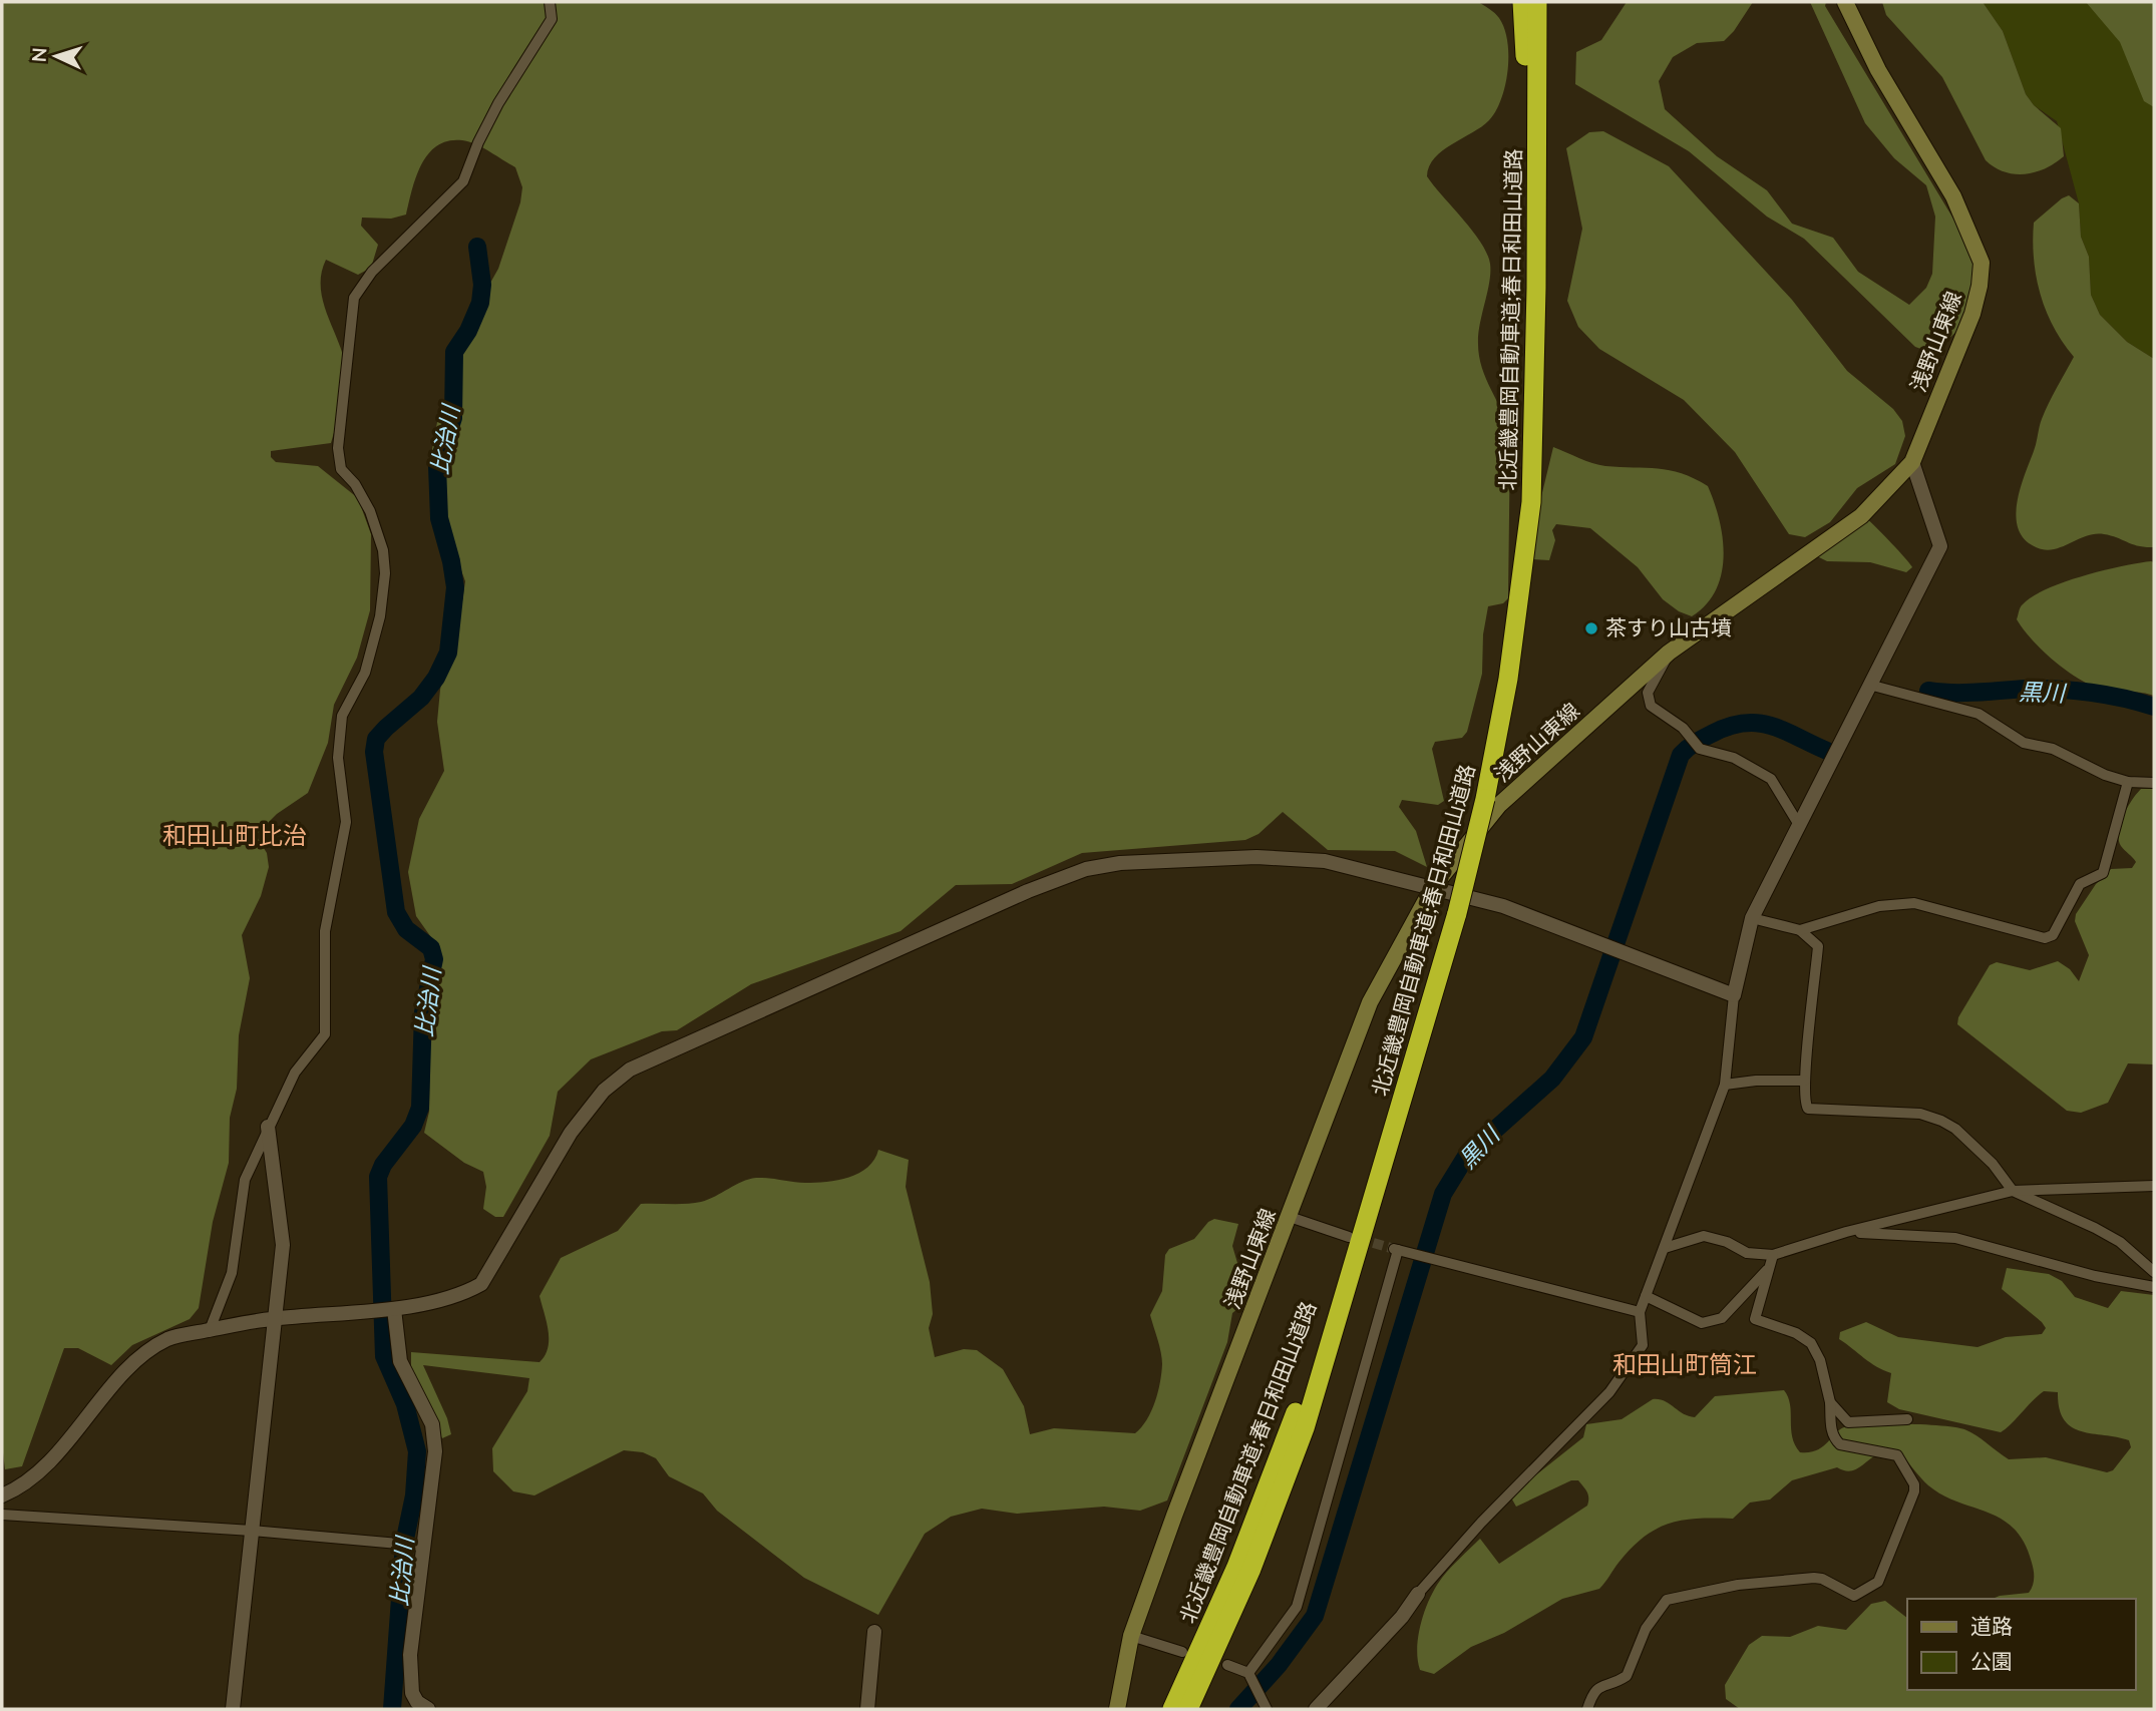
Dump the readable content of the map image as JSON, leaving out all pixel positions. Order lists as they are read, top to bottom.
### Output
{
  "streets": {
    "highway": ["北近畿豊岡自動車道;春日和田山道路"],
    "main road": ["浅野山東線"]
  },
  "districts": ["和田山町比治", "和田山町筒江"],
  "water": ["比治川", "黒川"],
  "places": ["茶すり山古墳"],
  "legend": ["道路", "公園"],
  "north": "left"
}
